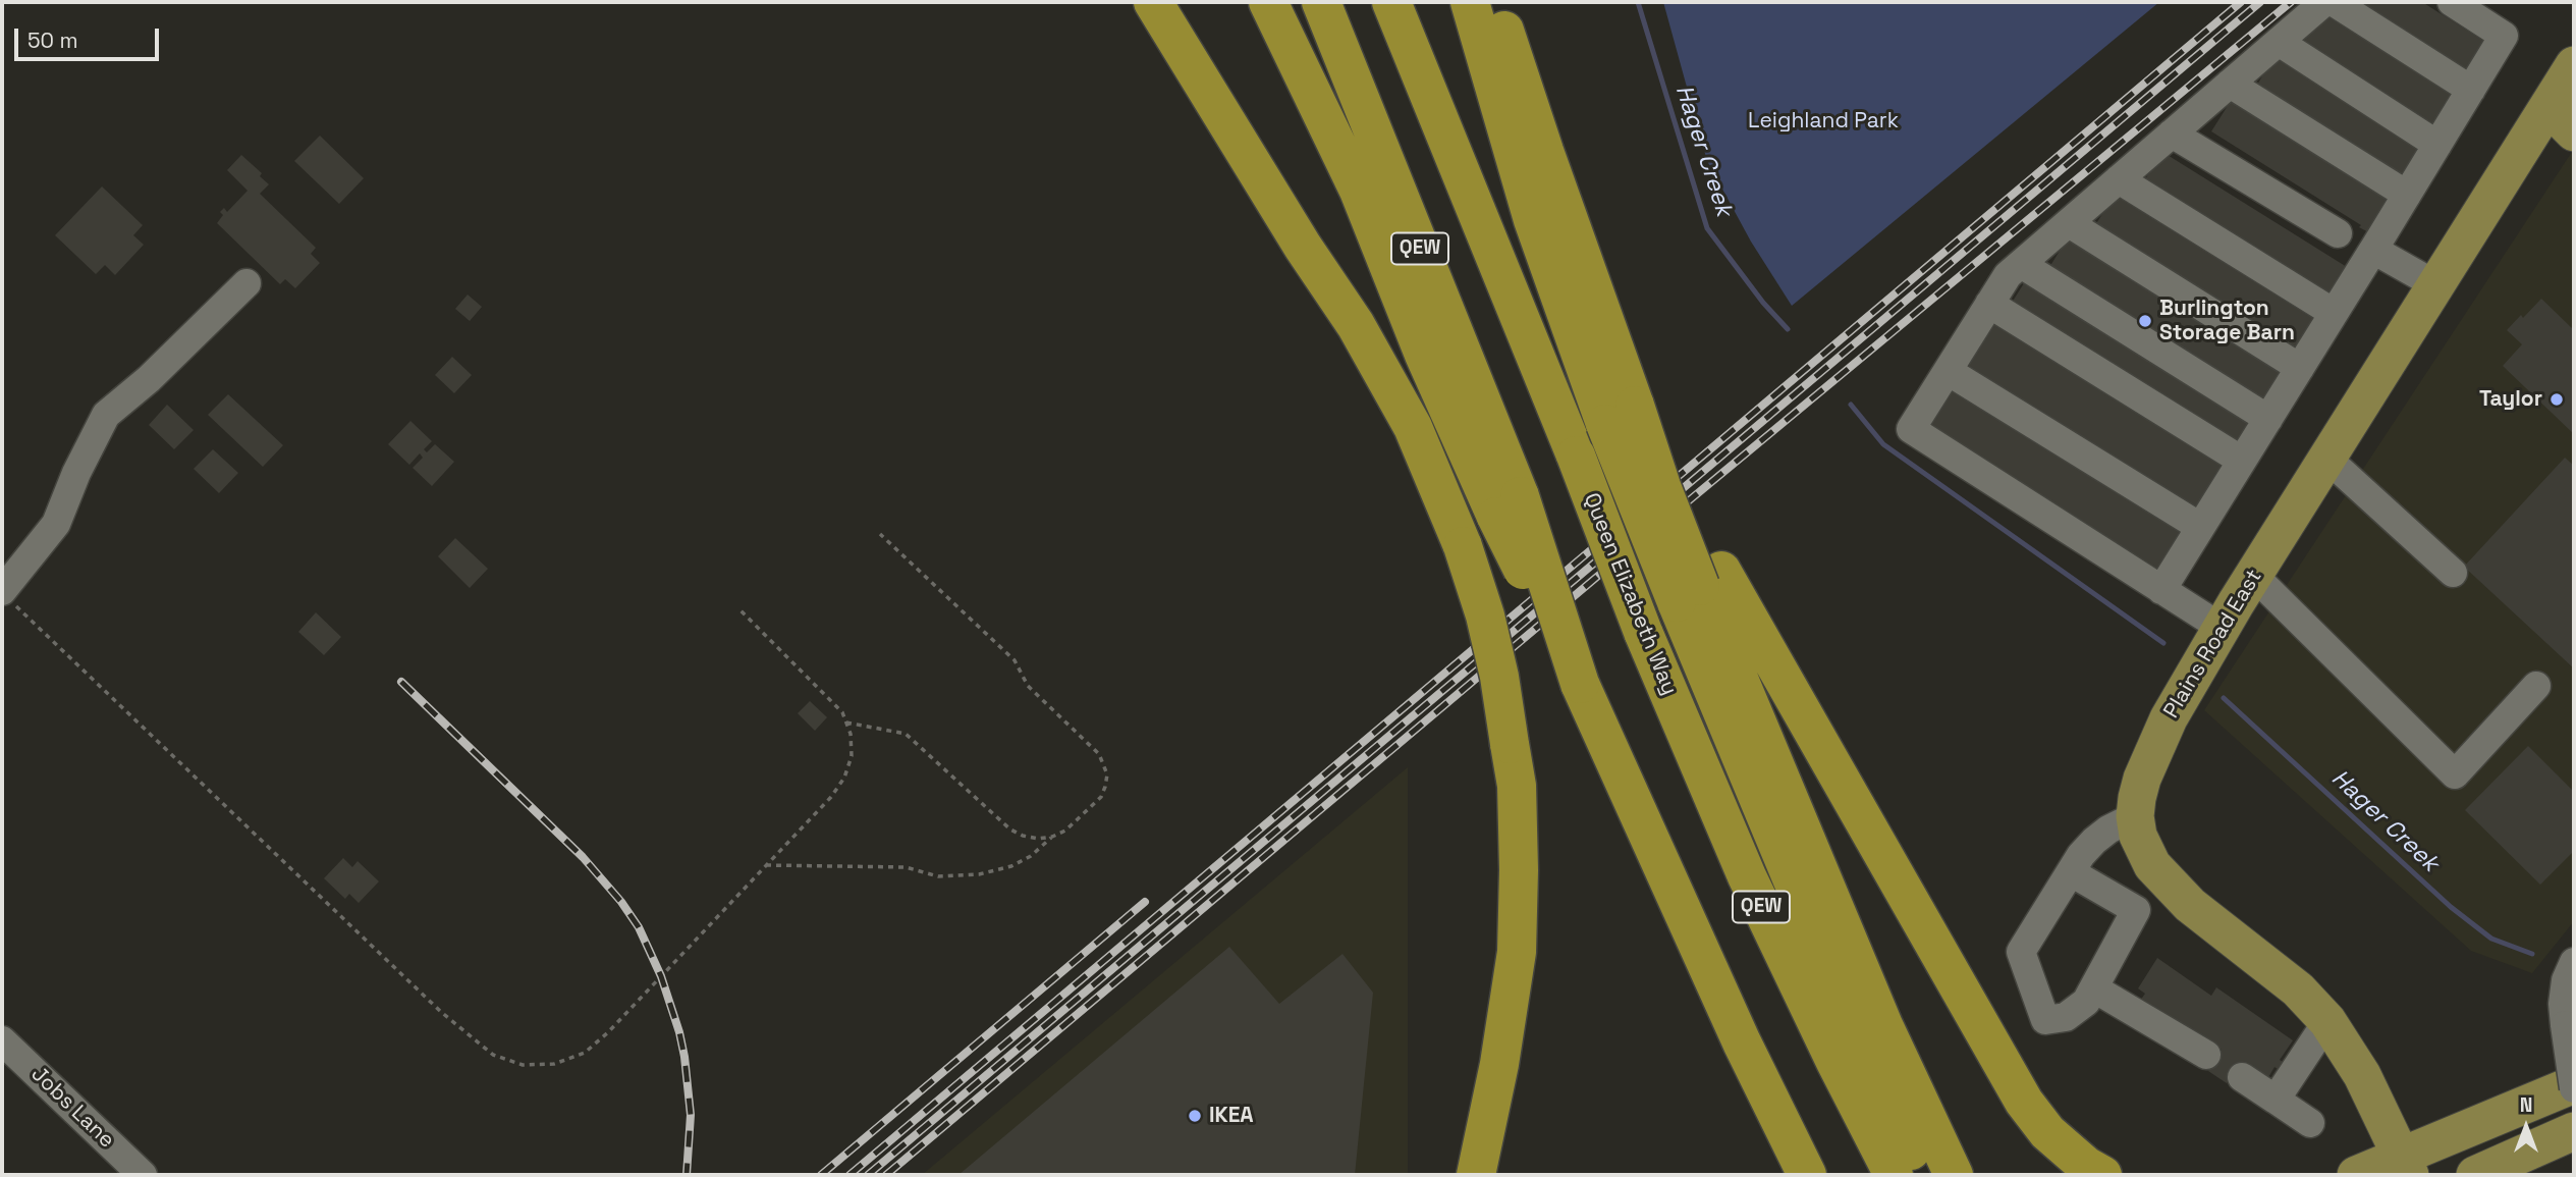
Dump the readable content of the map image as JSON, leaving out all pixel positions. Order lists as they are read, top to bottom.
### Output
{
  "streets": {
    "highway": ["QEW", "Queen Elizabeth Way"],
    "main road": ["Plains Road East"],
    "street": ["Jobs Lane"]
  },
  "water": ["Hager Creek"],
  "parks": ["Leighland Park"],
  "places": ["Burlington Storage Barn", "Taylor", "IKEA"],
  "scale_bar": "50 m",
  "north": "top"
}
